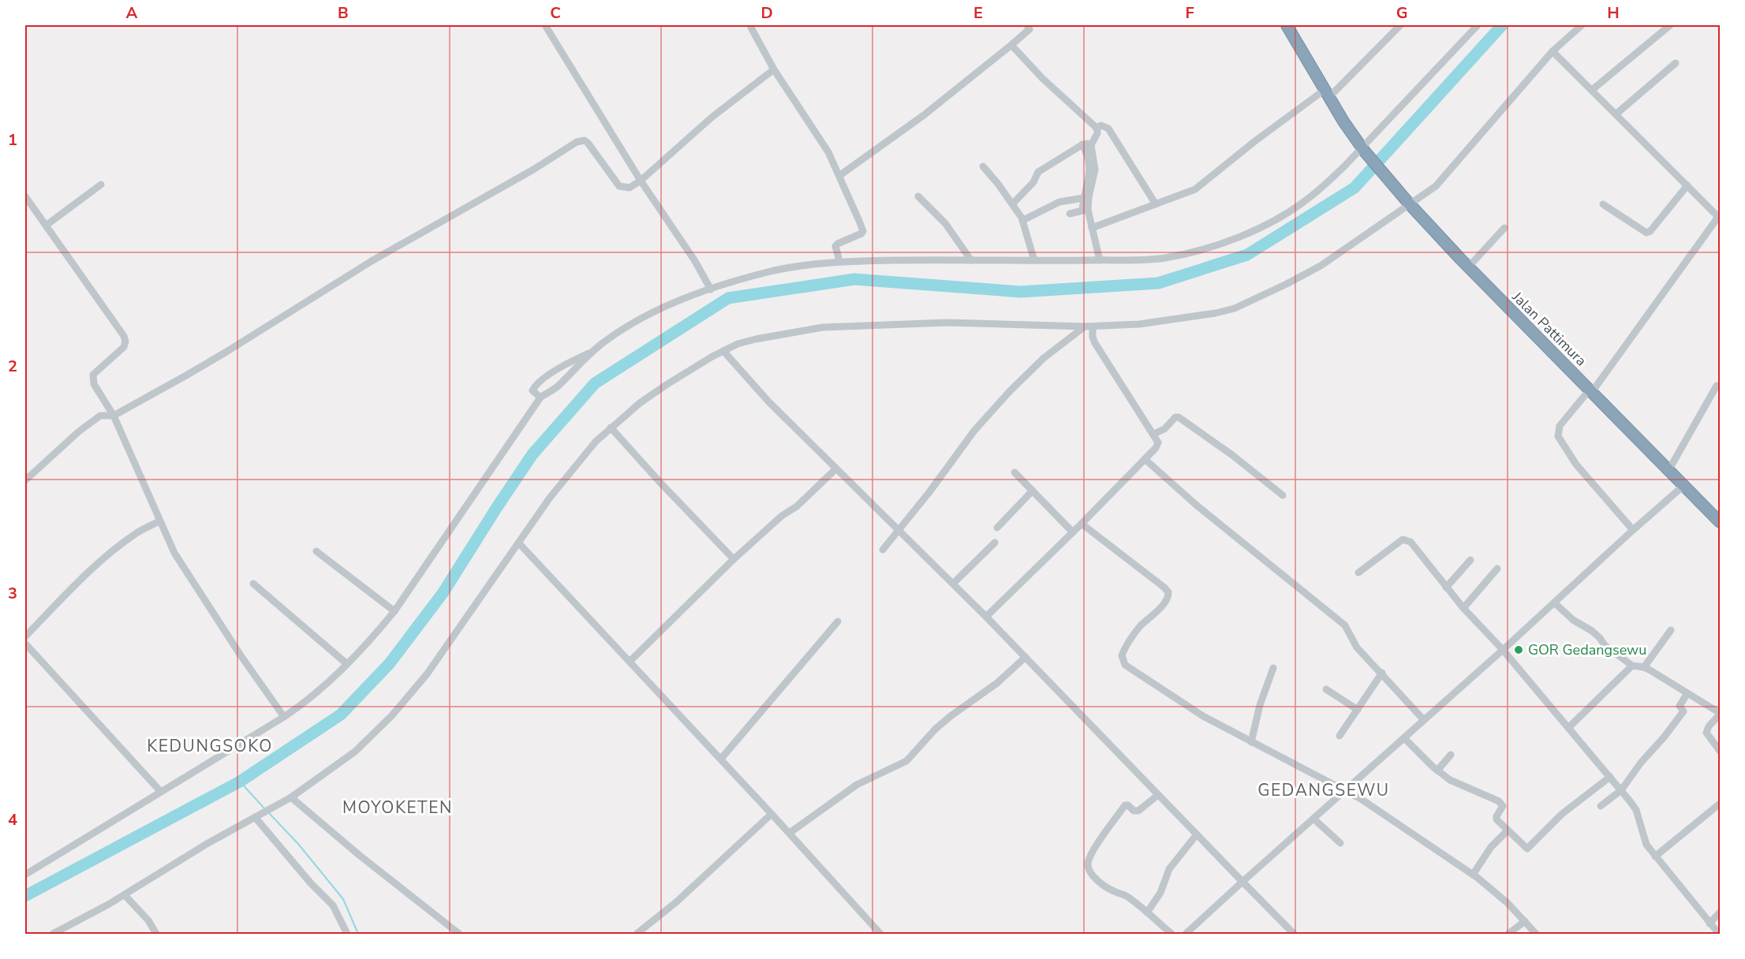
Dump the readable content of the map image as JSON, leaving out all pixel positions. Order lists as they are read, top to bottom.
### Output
{
  "streets": {
    "highway": ["Jalan Pattimura"]
  },
  "districts": ["KEDUNGSOKO", "GEDANGSEWU", "MOYOKETEN"],
  "places": ["GOR Gedangsewu"],
  "grid": {
    "columns": [
      "A",
      "B",
      "C",
      "D",
      "E",
      "F",
      "G",
      "H"
    ],
    "rows": [
      "1",
      "2",
      "3",
      "4"
    ]
  }
}
